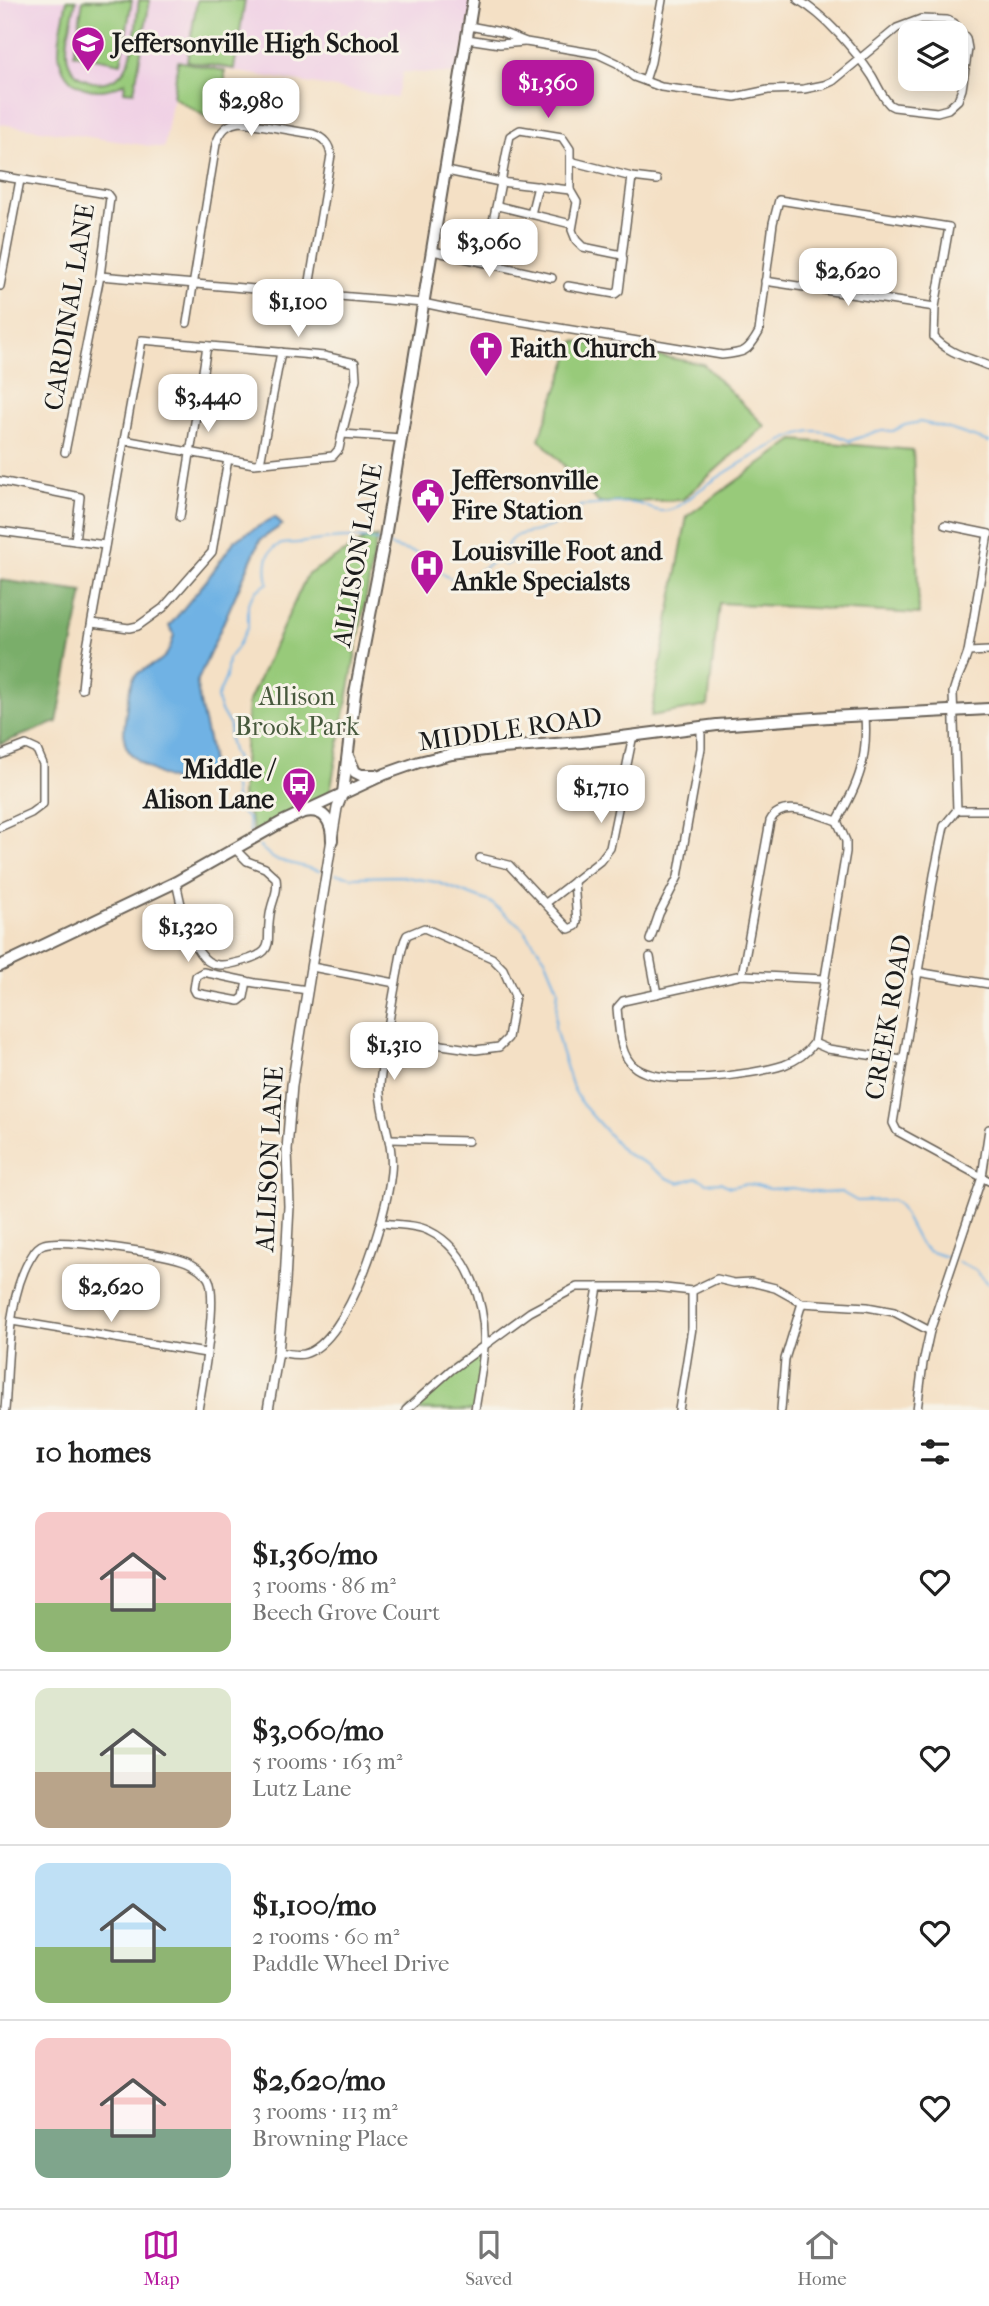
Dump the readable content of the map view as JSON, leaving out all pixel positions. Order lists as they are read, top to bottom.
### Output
{
  "streets": {
    "main road": ["ALLISON LANE", "MIDDLE ROAD"],
    "street": ["CARDINAL LANE", "CREEK ROAD"]
  },
  "crossings": [
    ["ALLISON LANE", "MIDDLE ROAD"]
  ],
  "parks": ["Allison Brook Park"],
  "places": {
    "school or university": ["Jeffersonville High School"],
    "church": ["Faith Church"],
    "public building": ["Jeffersonville Fire Station"],
    "hospital": ["Louisville Foot and Ankle Specialsts"],
    "bus stop": ["Middle / Alison Lane"]
  },
  "page": {
    "price": [
      "$1,360",
      "$2,980",
      "$3,060",
      "$2,620",
      "$1,100",
      "$3,440",
      "$1,710",
      "$1,320",
      "$1,310",
      "$2,620"
    ],
    "heading": "10 homes",
    "list": [
      {
        "name": "$1,360/mo",
        "note": "3 rooms · 86 m² · Beech Grove Court"
      },
      {
        "name": "$3,060/mo",
        "note": "5 rooms · 163 m² · Lutz Lane"
      },
      {
        "name": "$1,100/mo",
        "note": "2 rooms · 60 m² · Paddle Wheel Drive"
      },
      {
        "name": "$2,620/mo",
        "note": "3 rooms · 113 m² · Browning Place"
      }
    ],
    "tabs": ["Map", "Saved", "Home"]
  }
}
